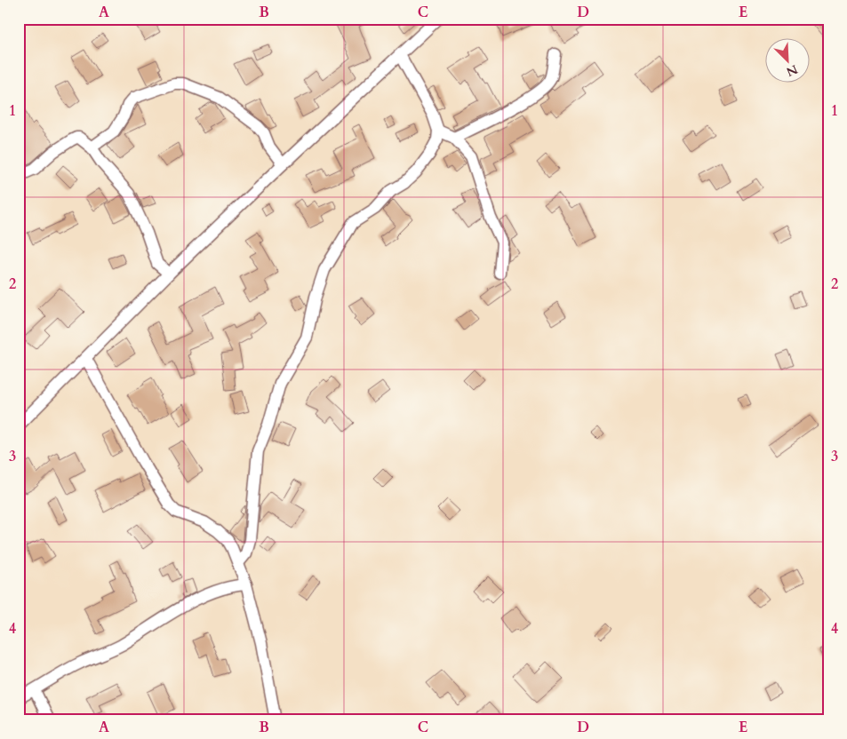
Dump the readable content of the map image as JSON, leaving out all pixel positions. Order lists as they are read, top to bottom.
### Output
{
  "north": "bottom right",
  "grid": {
    "columns": [
      "A",
      "B",
      "C",
      "D",
      "E"
    ],
    "rows": [
      "1",
      "2",
      "3",
      "4"
    ]
  }
}
